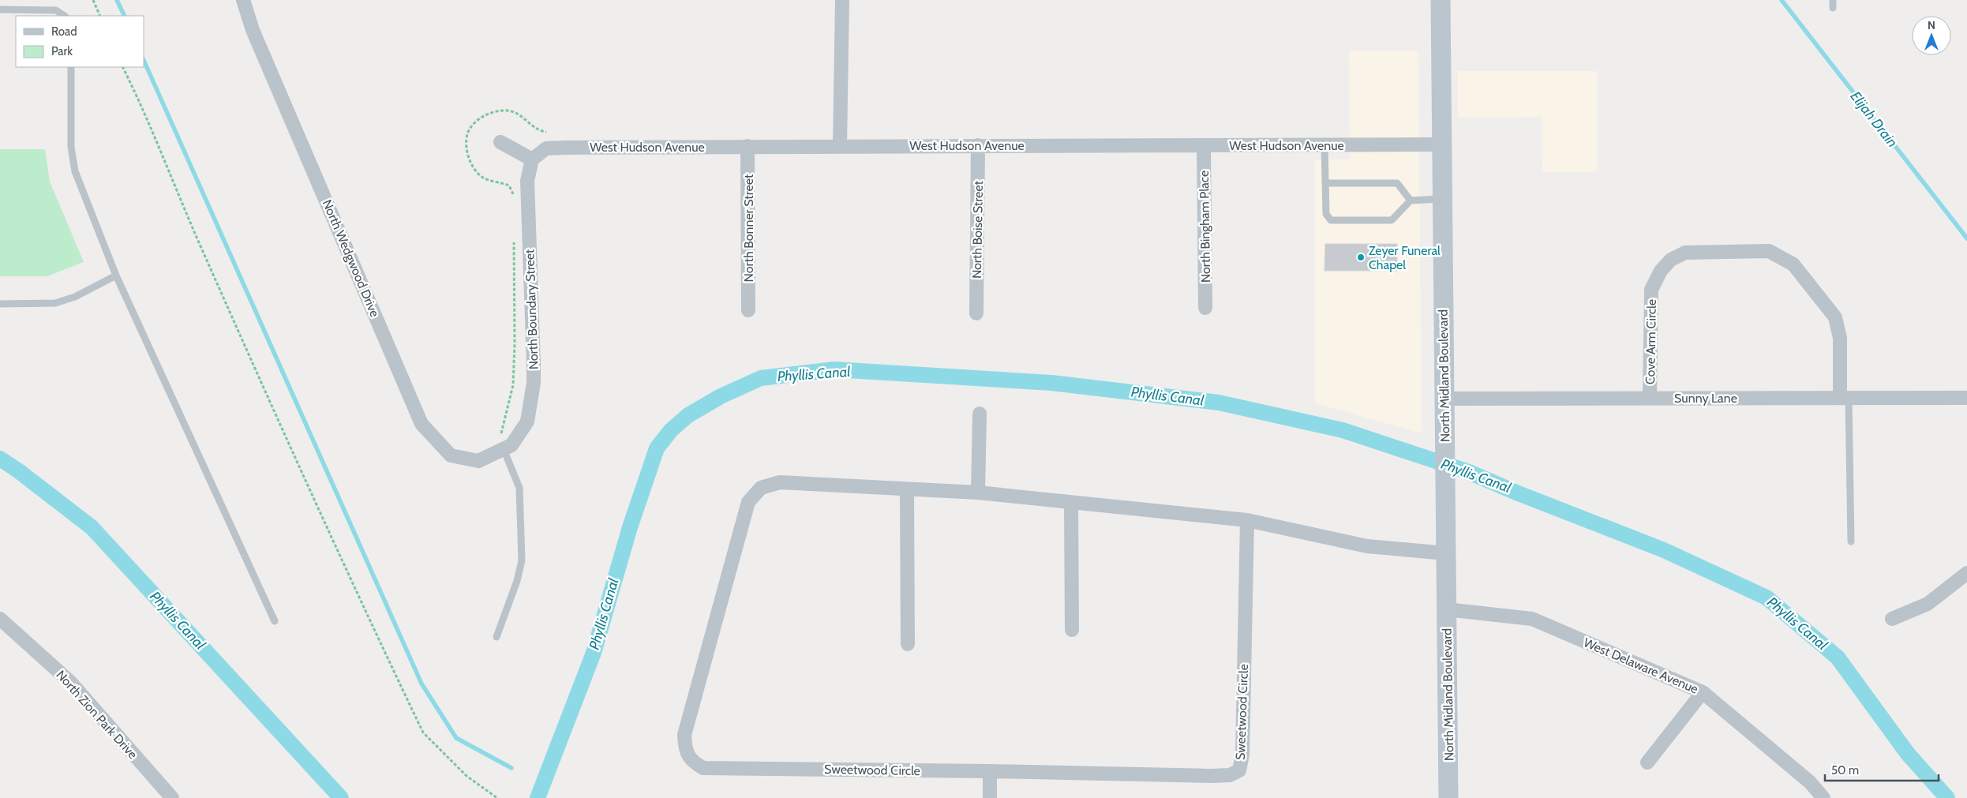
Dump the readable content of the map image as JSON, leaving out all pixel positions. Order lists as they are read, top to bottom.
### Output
{
  "streets": {
    "main road": ["North Midland Boulevard"],
    "street": [
      "West Hudson Avenue",
      "North Bingham Place",
      "North Bonner Street",
      "North Boise Street",
      "North Wedgwood Drive",
      "North Boundary Street",
      "Cove Arm Circle",
      "Sunny Lane",
      "West Delaware Avenue",
      "Sweetwood Circle",
      "North Zion Park Drive"
    ]
  },
  "crossings": [
    ["West Hudson Avenue", "North Bingham Place"],
    ["West Hudson Avenue", "North Bonner Street"],
    ["West Hudson Avenue", "North Boise Street"],
    ["West Hudson Avenue", "North Boundary Street"],
    ["West Hudson Avenue", "North Midland Boulevard"],
    ["North Wedgwood Drive", "North Boundary Street"],
    ["Cove Arm Circle", "Sunny Lane"],
    ["North Midland Boulevard", "Sunny Lane"],
    ["North Midland Boulevard", "West Delaware Avenue"],
    ["North Midland Boulevard", "Sweetwood Circle"]
  ],
  "water": ["Elijah Drain", "Phyllis Canal"],
  "places": ["Zeyer Funeral Chapel"],
  "legend": ["Road", "Park"],
  "scale_bar": "50 m",
  "north": "top"
}
